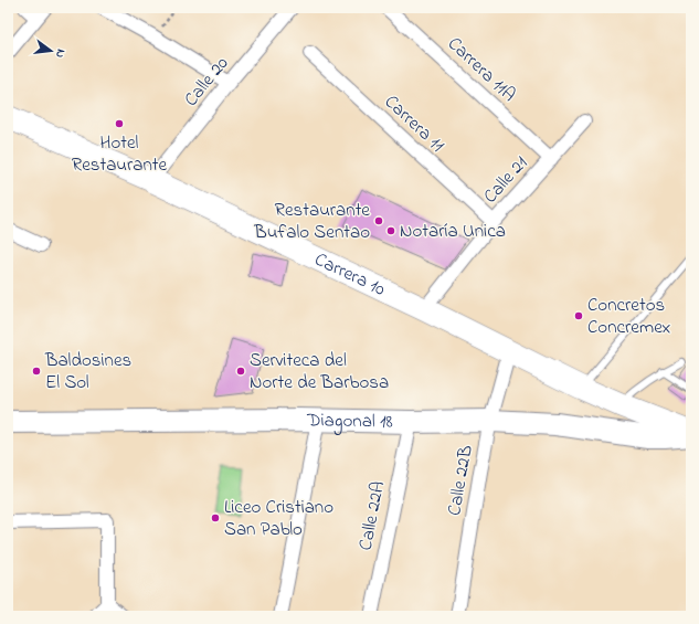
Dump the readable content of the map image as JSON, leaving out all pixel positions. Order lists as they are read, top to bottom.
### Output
{
  "streets": {
    "highway": ["Carrera 10"],
    "main road": ["Diagonal 18"],
    "street": [
      "Carrera 11A",
      "Calle 20",
      "Carrera 11",
      "Calle 21",
      "Calle 22B",
      "Calle 22A"
    ]
  },
  "crossings": [
    ["Carrera 11A", "Calle 21"],
    ["Calle 20", "Carrera 10"],
    ["Carrera 11", "Calle 21"],
    ["Calle 21", "Carrera 10"],
    ["Carrera 10", "Diagonal 18"],
    ["Carrera 10", "Calle 22B"],
    ["Diagonal 18", "Calle 22B"],
    ["Diagonal 18", "Calle 22A"]
  ],
  "places": [
    "Hotel Restaurante",
    "Restaurante Bufalo Sentao",
    "Notaría Unica",
    "Concretos Concremex",
    "Baldosines El Sol",
    "Serviteca del Norte de Barbosa",
    "Liceo Cristiano San Pablo"
  ],
  "north": "right"
}
